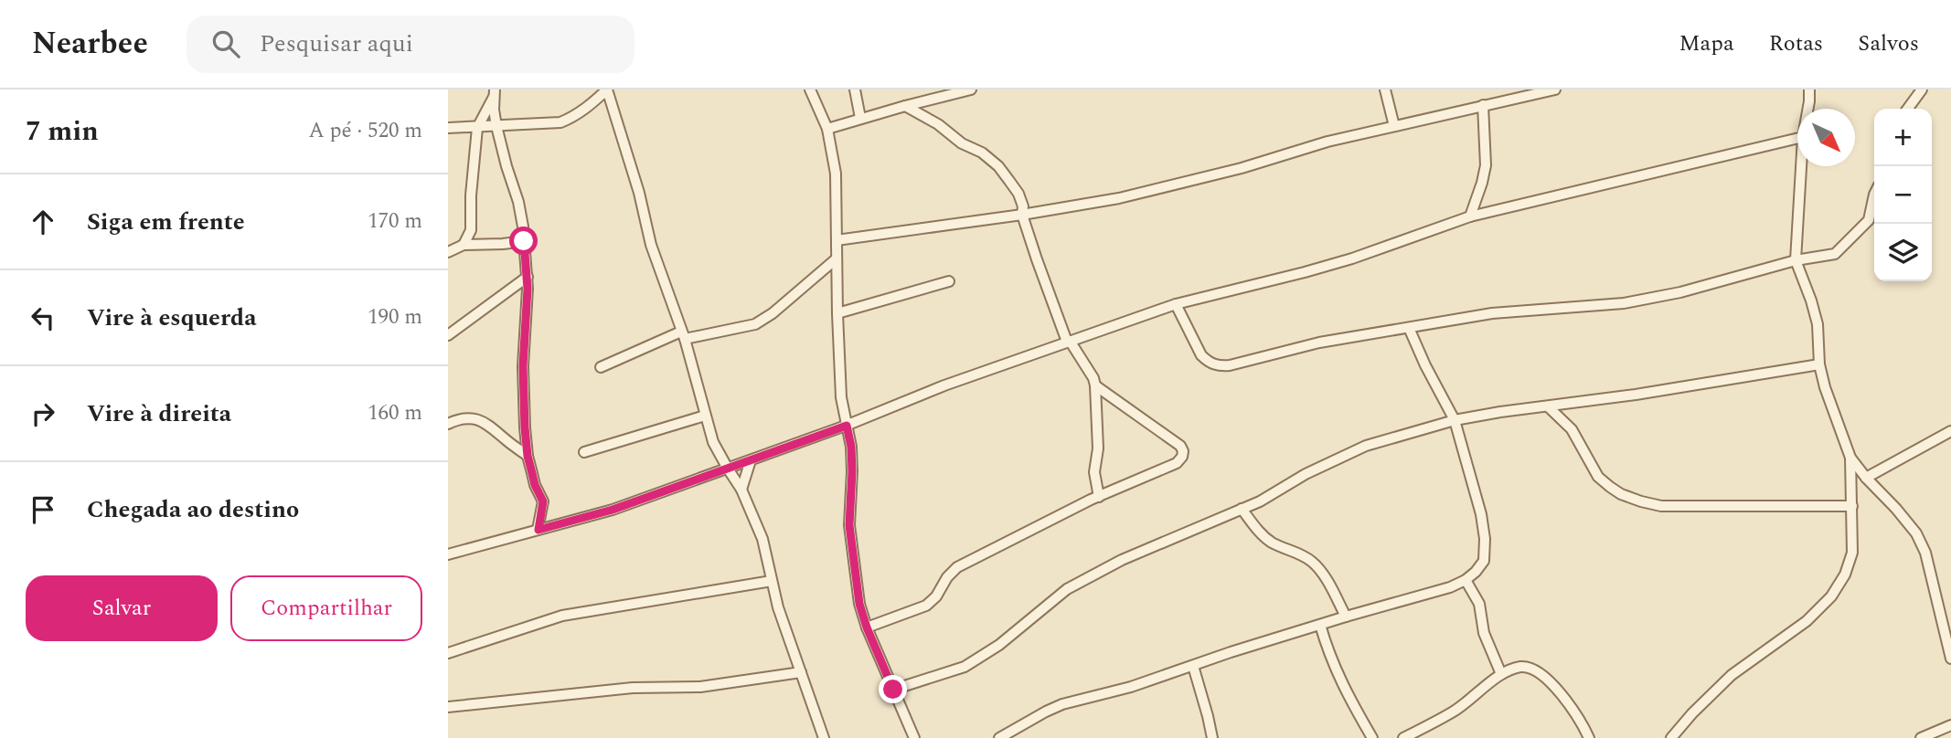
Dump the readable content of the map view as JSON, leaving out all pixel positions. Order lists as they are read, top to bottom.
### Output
{
  "north": "bottom right",
  "page": {
    "header": "Nearbee",
    "search": "Pesquisar aqui",
    "nav": ["Mapa", "Rotas", "Salvos"],
    "heading": ["7 min", "A pé · 520 m"],
    "map_buttons": ["+", "−"],
    "list": [
      ["Siga em frente", "170 m"],
      ["Vire à esquerda", "190 m"],
      ["Vire à direita", "160 m"],
      "Chegada ao destino"
    ],
    "buttons": ["Salvar", "Compartilhar"]
  }
}
